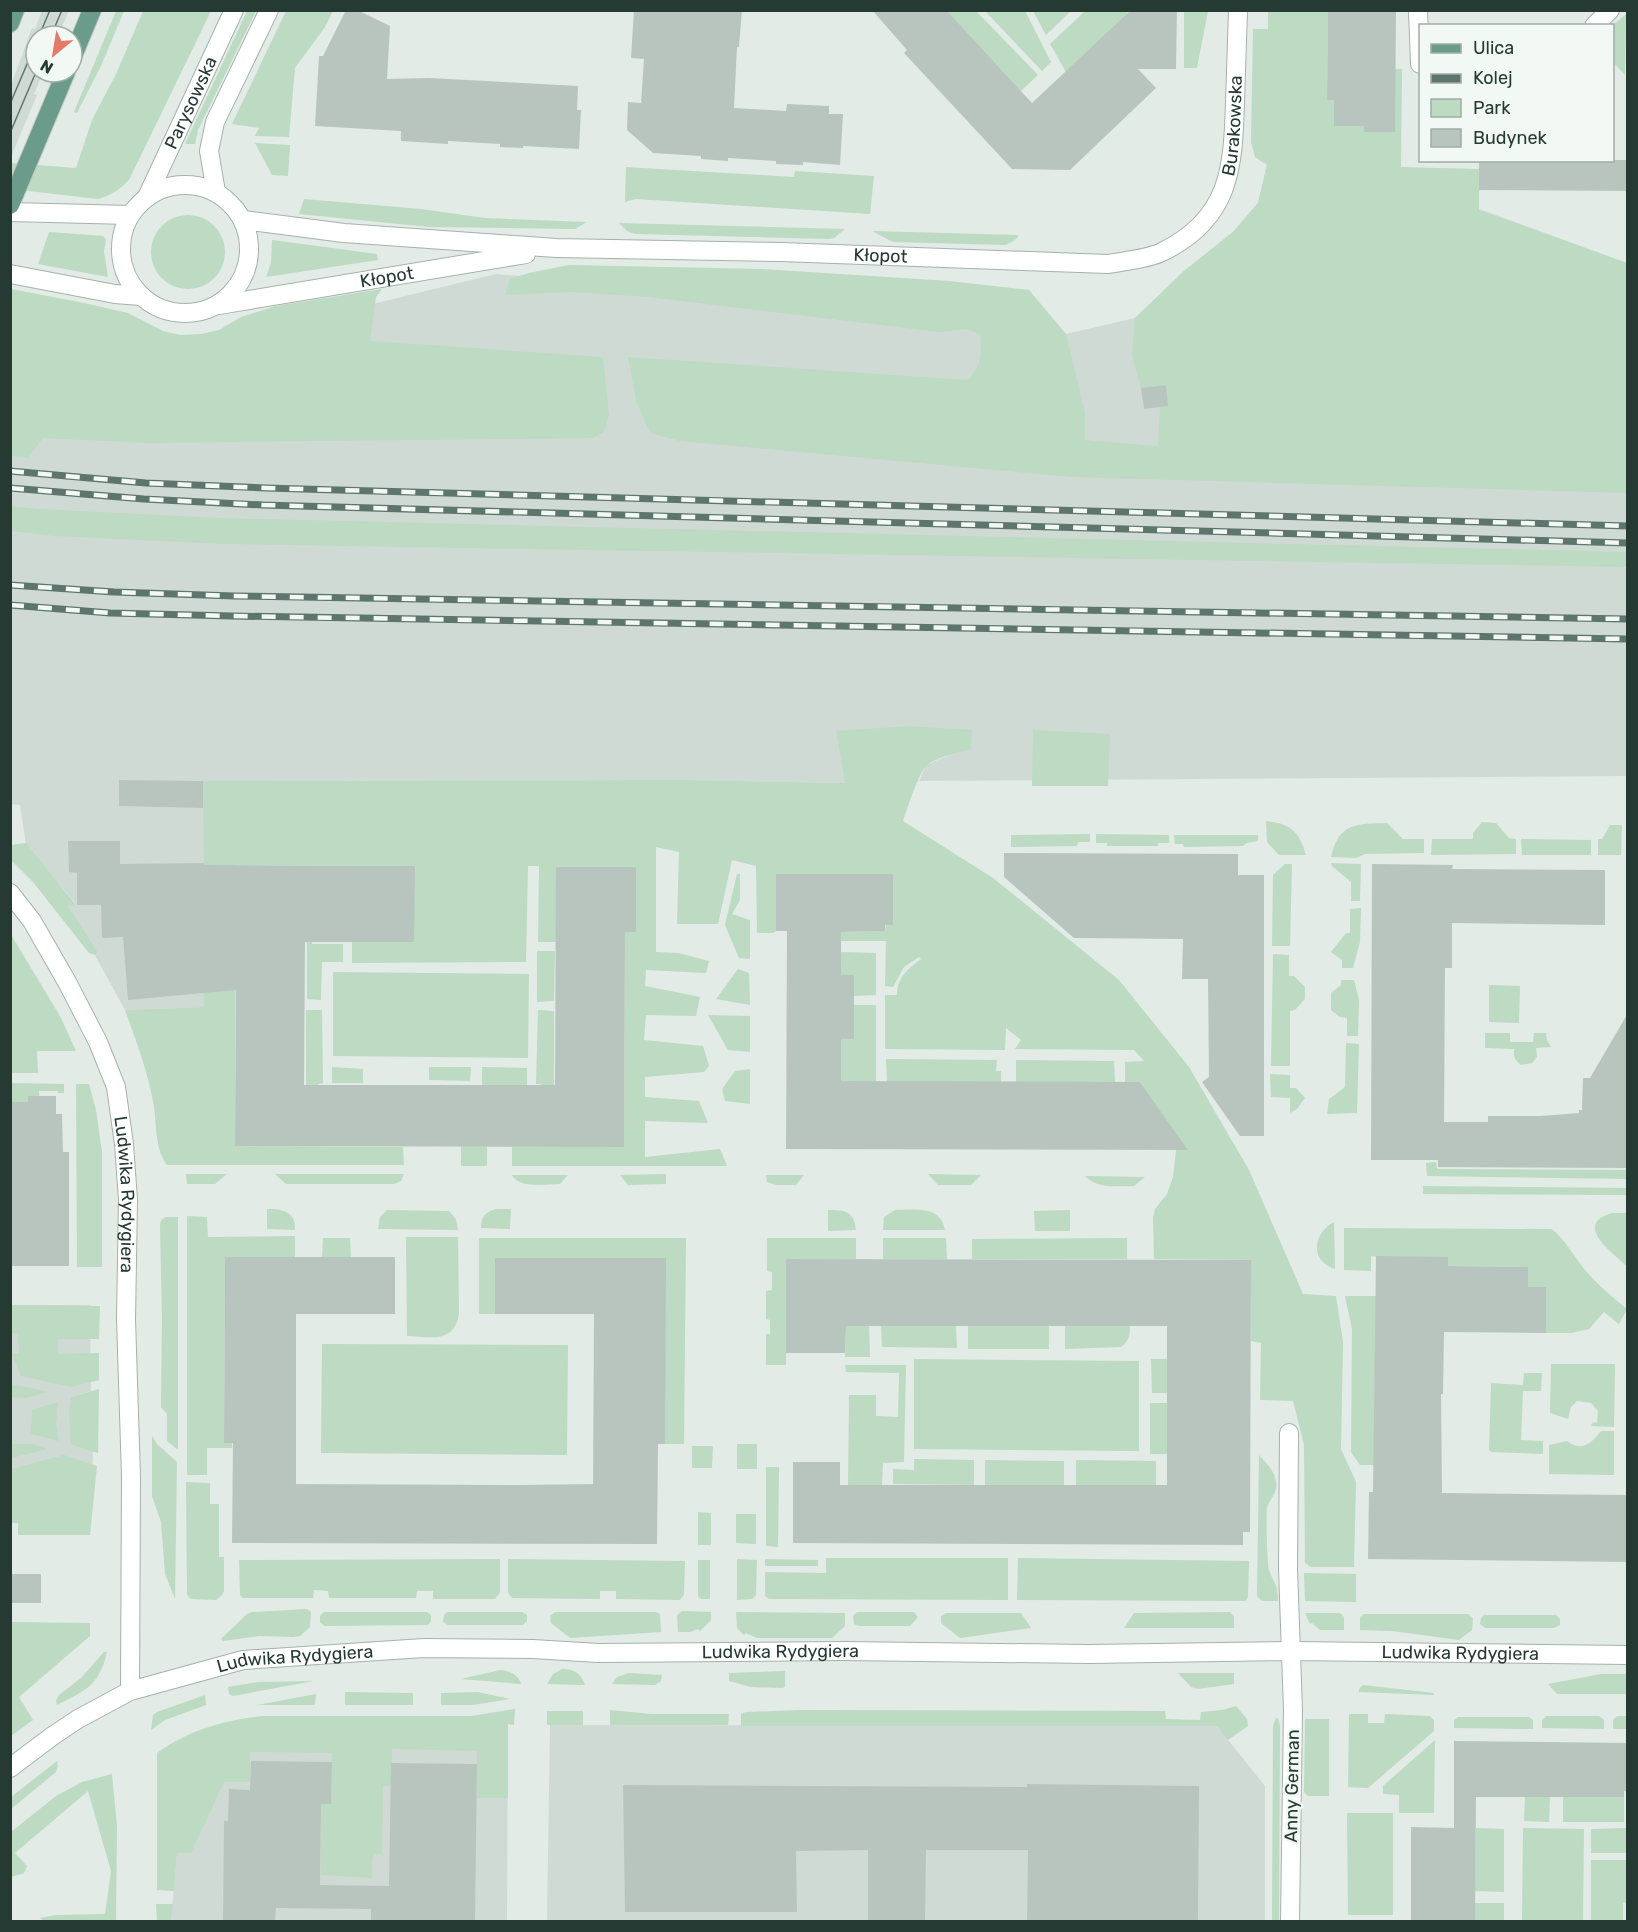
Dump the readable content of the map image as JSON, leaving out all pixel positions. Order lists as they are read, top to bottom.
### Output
{
  "streets": {
    "street": [
      "Parysowska",
      "Burakowska",
      "Kłopot",
      "Ludwika Rydygiera",
      "Anny German"
    ]
  },
  "crossings": [
    ["Parysowska", "Kłopot"],
    ["Burakowska", "Kłopot"],
    ["Ludwika Rydygiera", "Anny German"]
  ],
  "legend": [
    "Ulica",
    "Kolej",
    "Park",
    "Budynek"
  ],
  "north": "bottom left"
}
